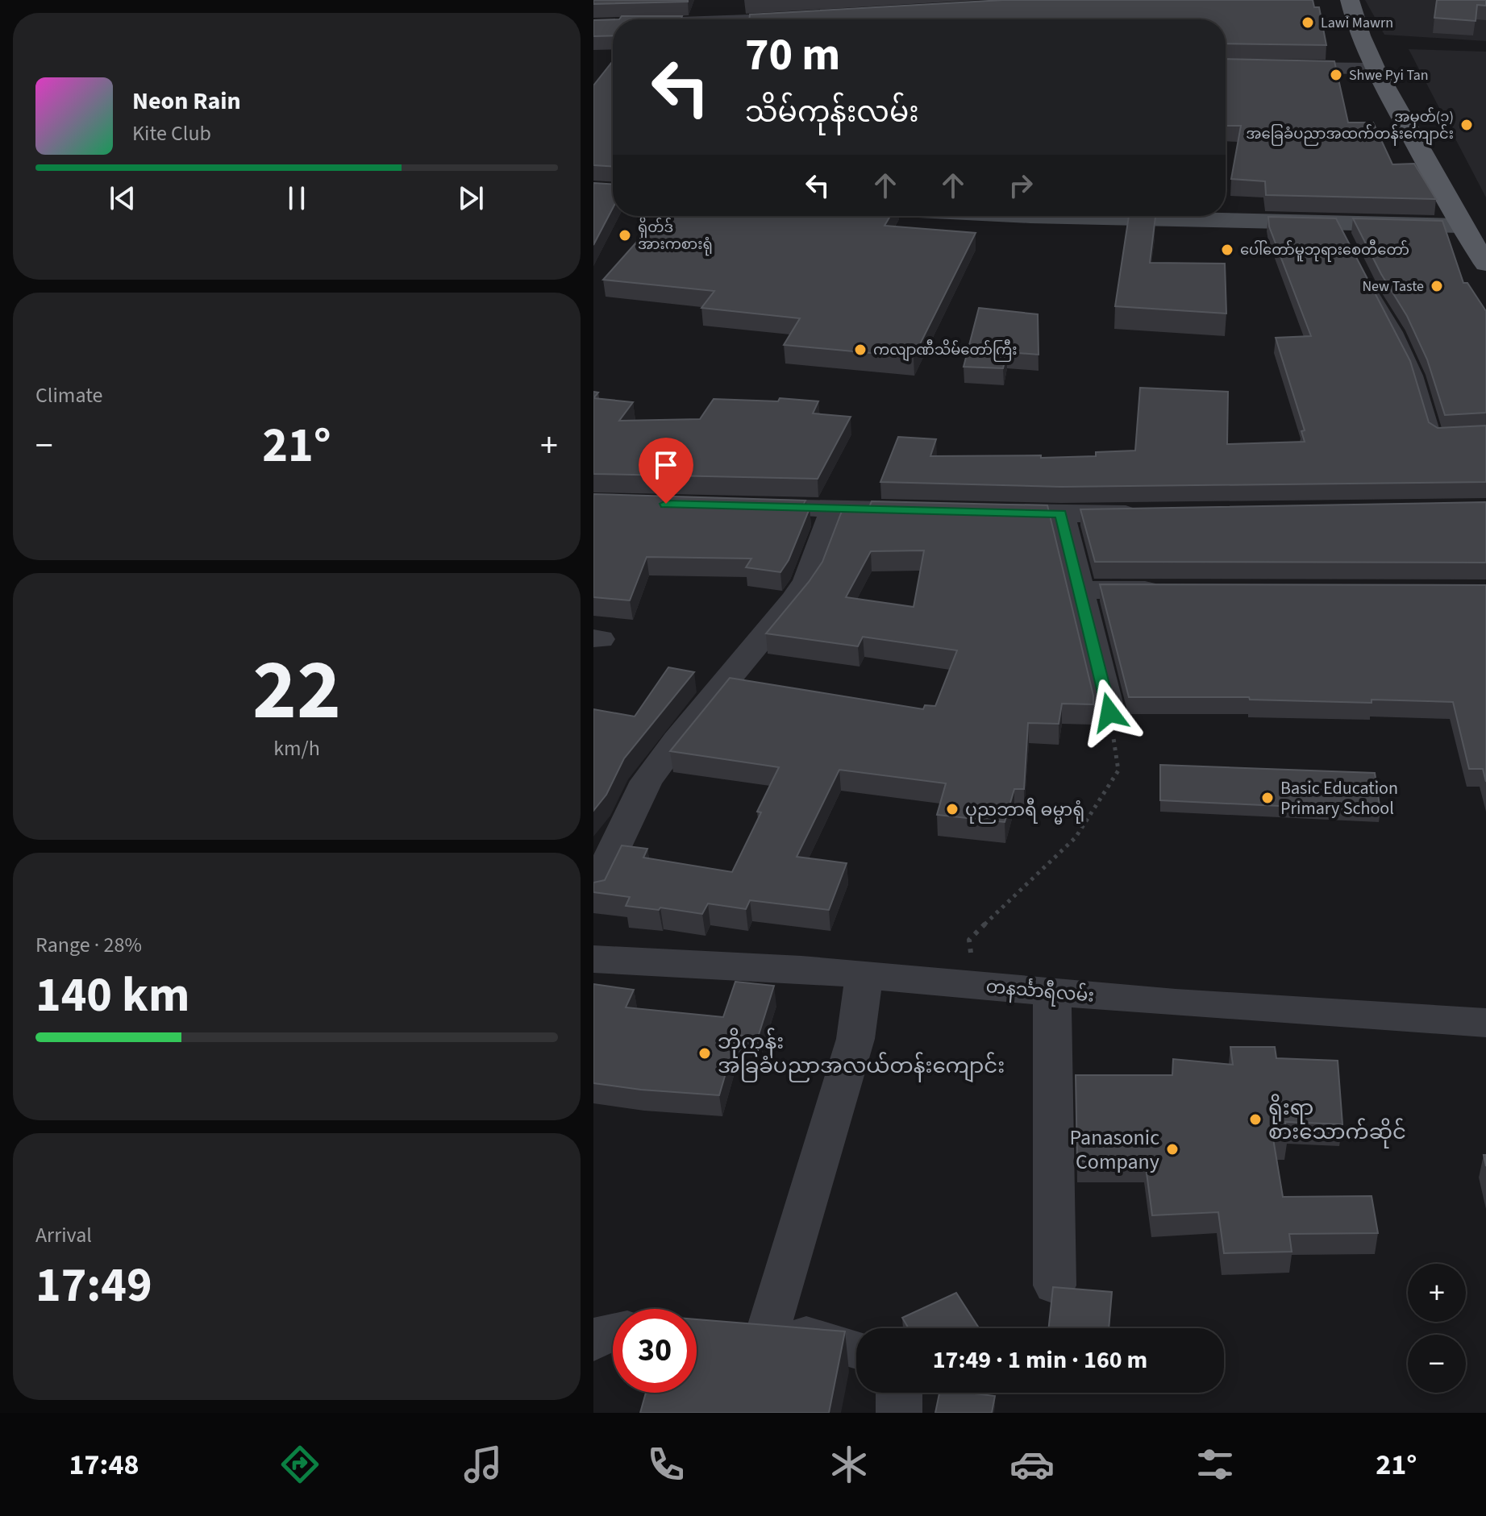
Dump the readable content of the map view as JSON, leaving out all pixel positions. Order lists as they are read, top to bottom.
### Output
{
  "streets": {
    "street": ["တနင်္သာရီလမ်း"]
  },
  "places": [
    "Lawi Mawrn",
    "Shwe Pyi Tan",
    "အမှတ်(၁) အခြေခံပညာအထက်တန်းကျောင်း",
    "ရှိတ်ဒ် အားကစားရုံ",
    "ပေါ်တော်မူဘုရားစေတီတော်",
    "New Taste",
    "ကလျာဏီသိမ်တော်ကြီး",
    "Basic Education Primary School",
    "ပုညဘာရီ ဓမ္မာရုံ",
    "ဘိုကုန်း အခြခံပညာအလယ်တန်းကျောင်း",
    "ရိုးရာ စားသောက်ဆိုင်",
    "Panasonic Company"
  ],
  "page": {
    "turn": ["70 m", "သိမ်ကုန်းလမ်း"],
    "song": ["Neon Rain", "Kite Club"],
    "tile": [
      "Climate",
      ["22", "km/h"],
      ["Range · 28%", "140 km"],
      ["Arrival", "17:49"]
    ],
    "heat": ["−", "21°", "+"],
    "map_buttons": ["+", "−"],
    "limit": "30",
    "trip": "17:49 · 1 min · 160 m",
    "tabs": ["17:48", "21°"]
  }
}
